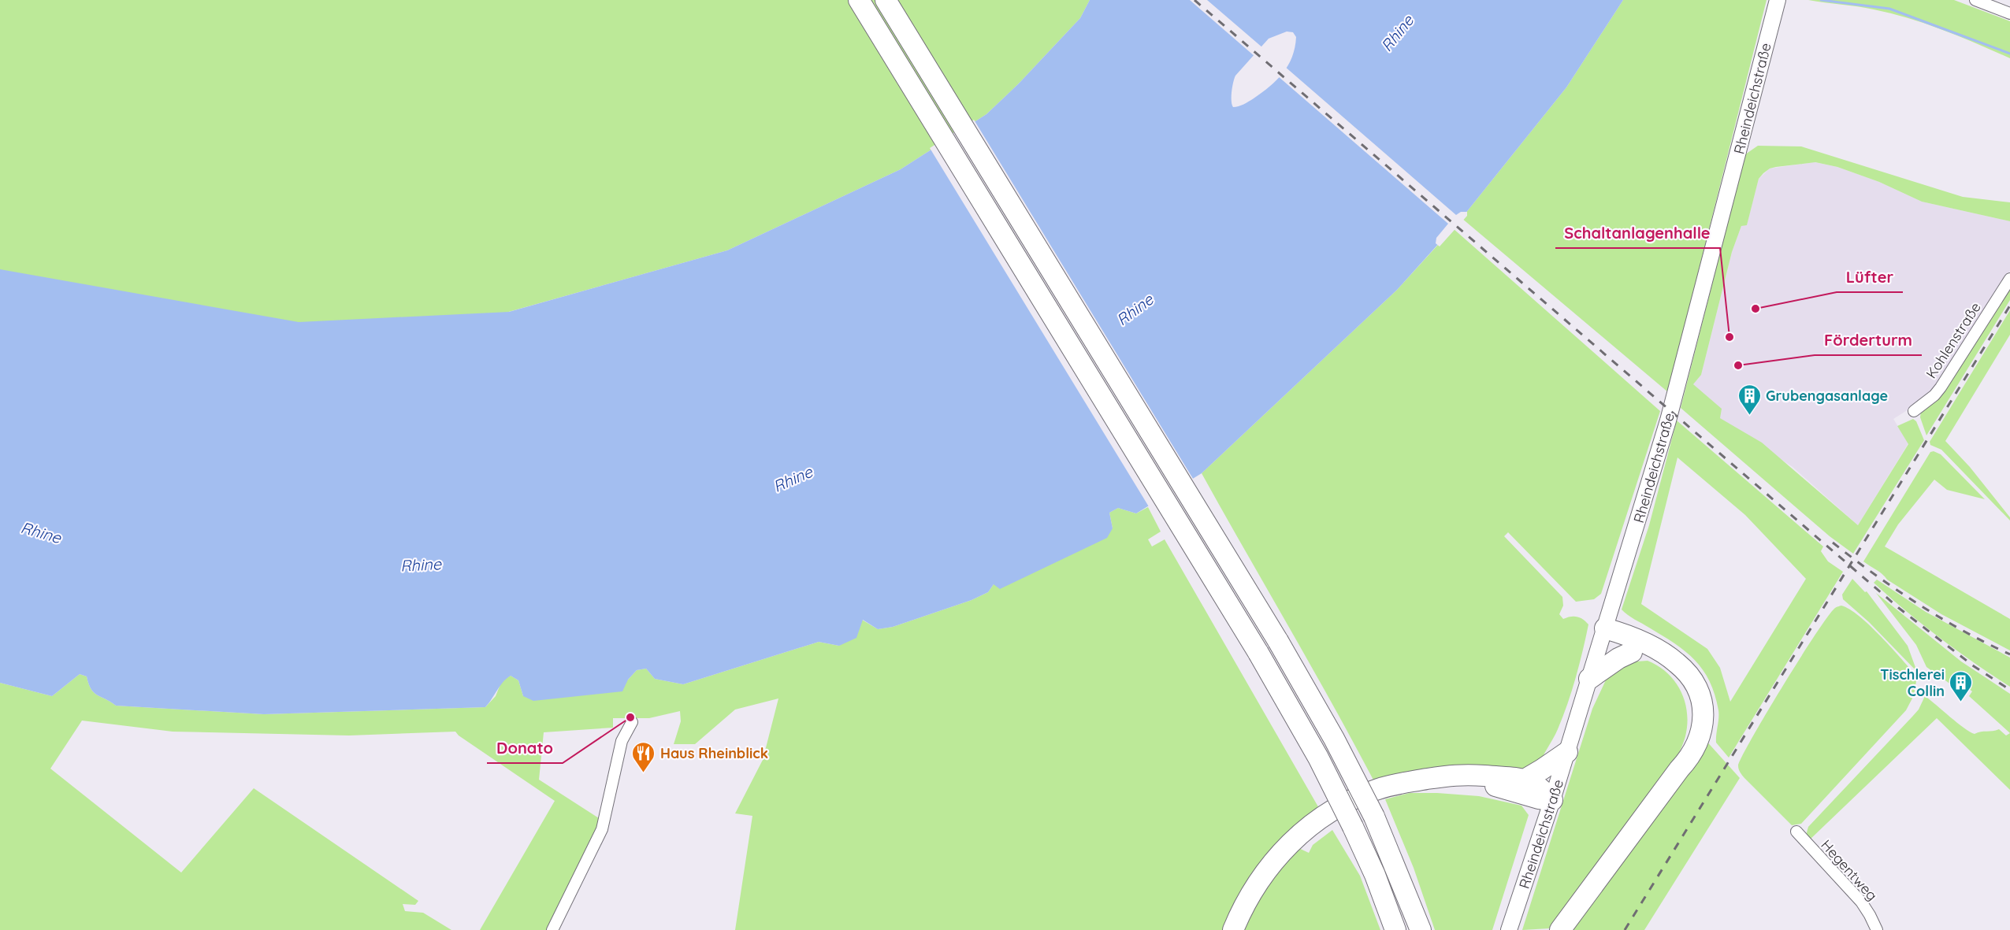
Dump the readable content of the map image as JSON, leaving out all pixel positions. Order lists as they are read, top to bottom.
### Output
{
  "streets": {
    "main road": ["Rheindeichstraße"],
    "street": ["Kohlenstraße", "Hegentweg"]
  },
  "water": ["Rhine"],
  "places": {
    "other": [
      "Lüfter",
      "Schaltanlagenhalle",
      "Förderturm",
      "Donato"
    ],
    "building": ["Grubengasanlage", "Tischlerei Collin"],
    "restaurant": ["Haus Rheinblick"]
  }
}
